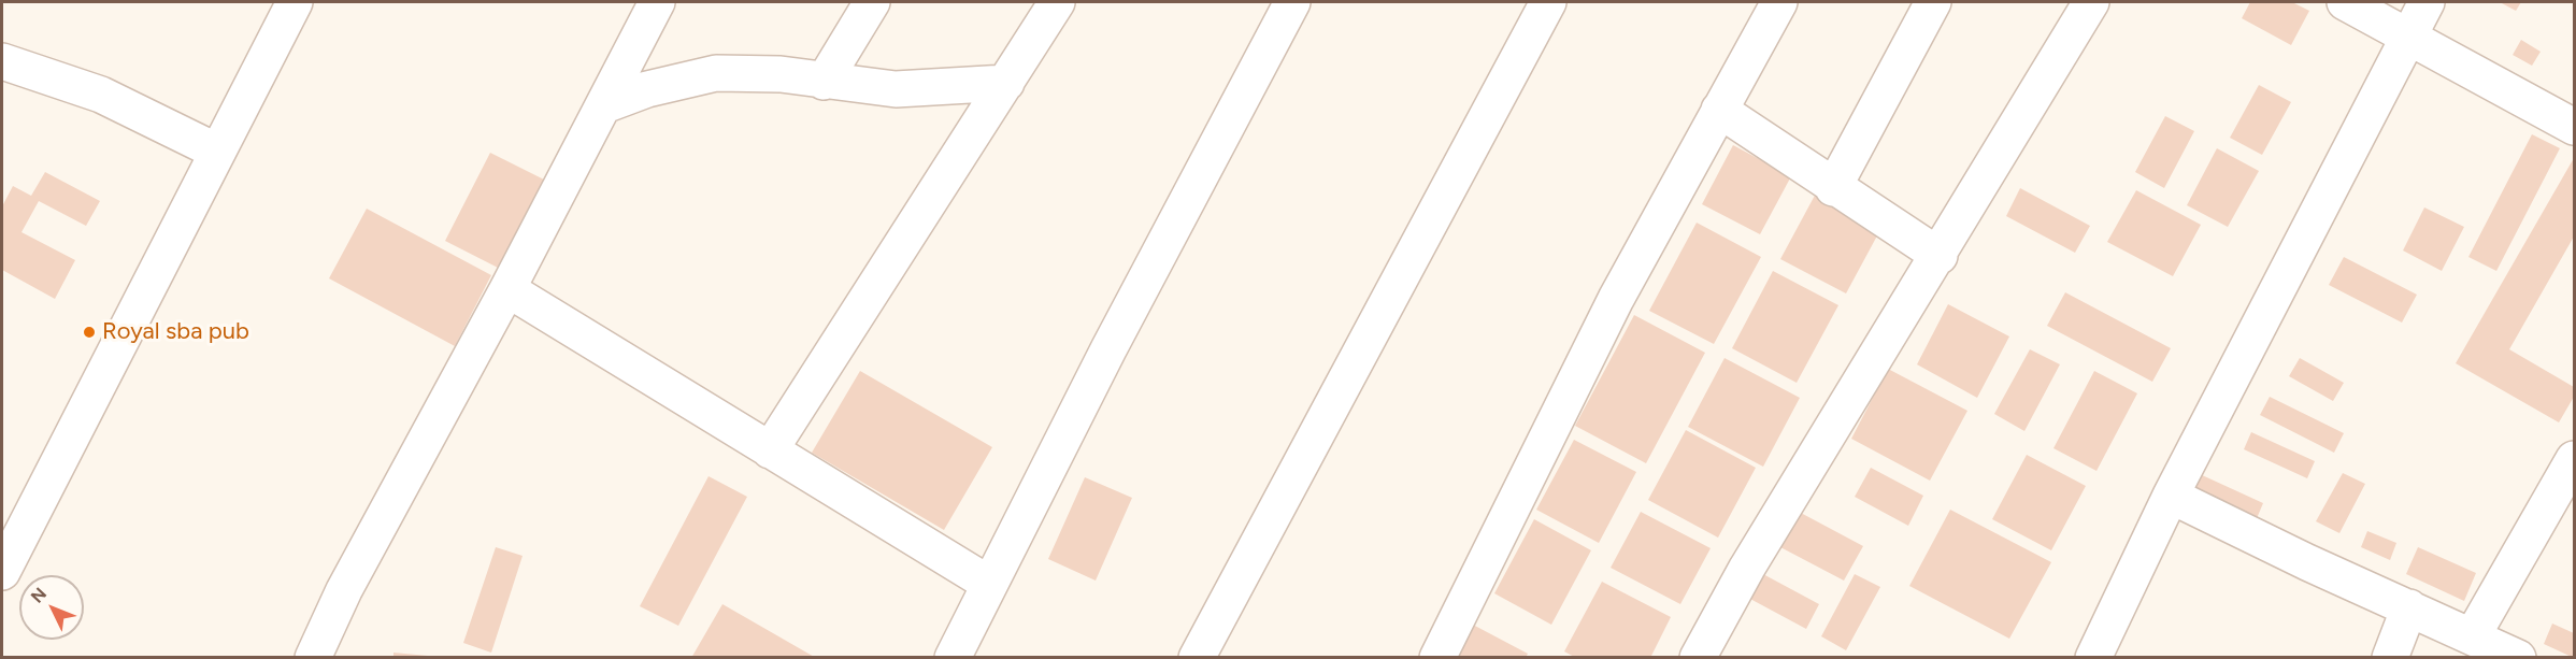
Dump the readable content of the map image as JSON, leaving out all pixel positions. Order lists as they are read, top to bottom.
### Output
{
  "places": ["Royal sba pub"],
  "north": "top left"
}
